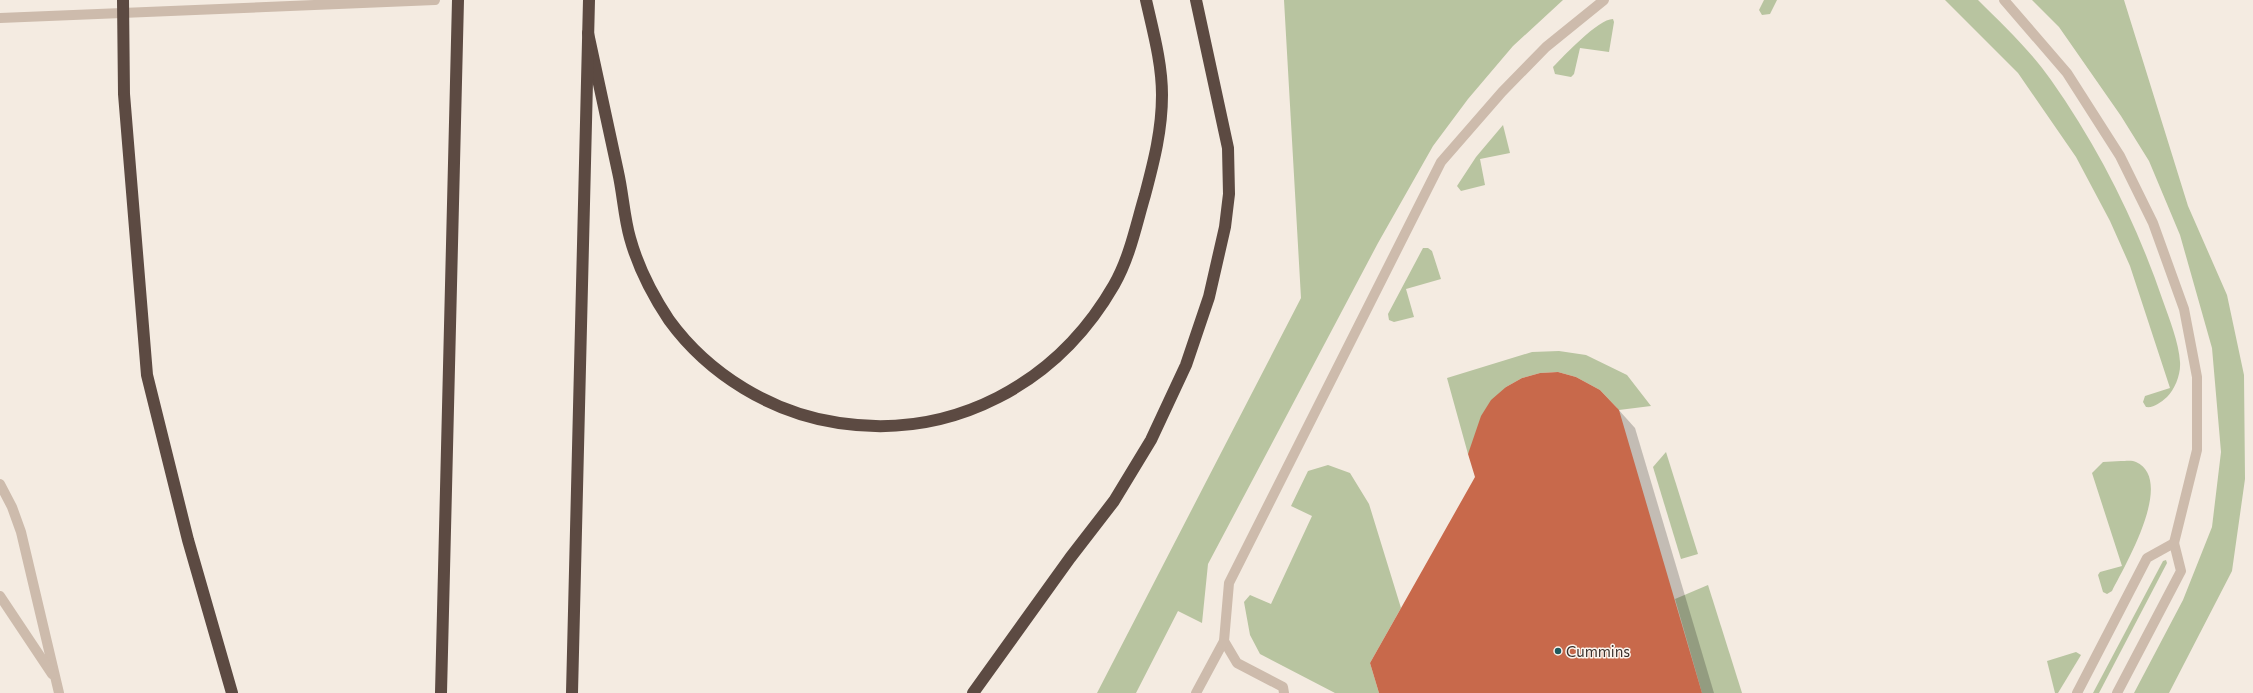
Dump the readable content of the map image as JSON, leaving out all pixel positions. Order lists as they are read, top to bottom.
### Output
{
  "places": ["Cummins"]
}
